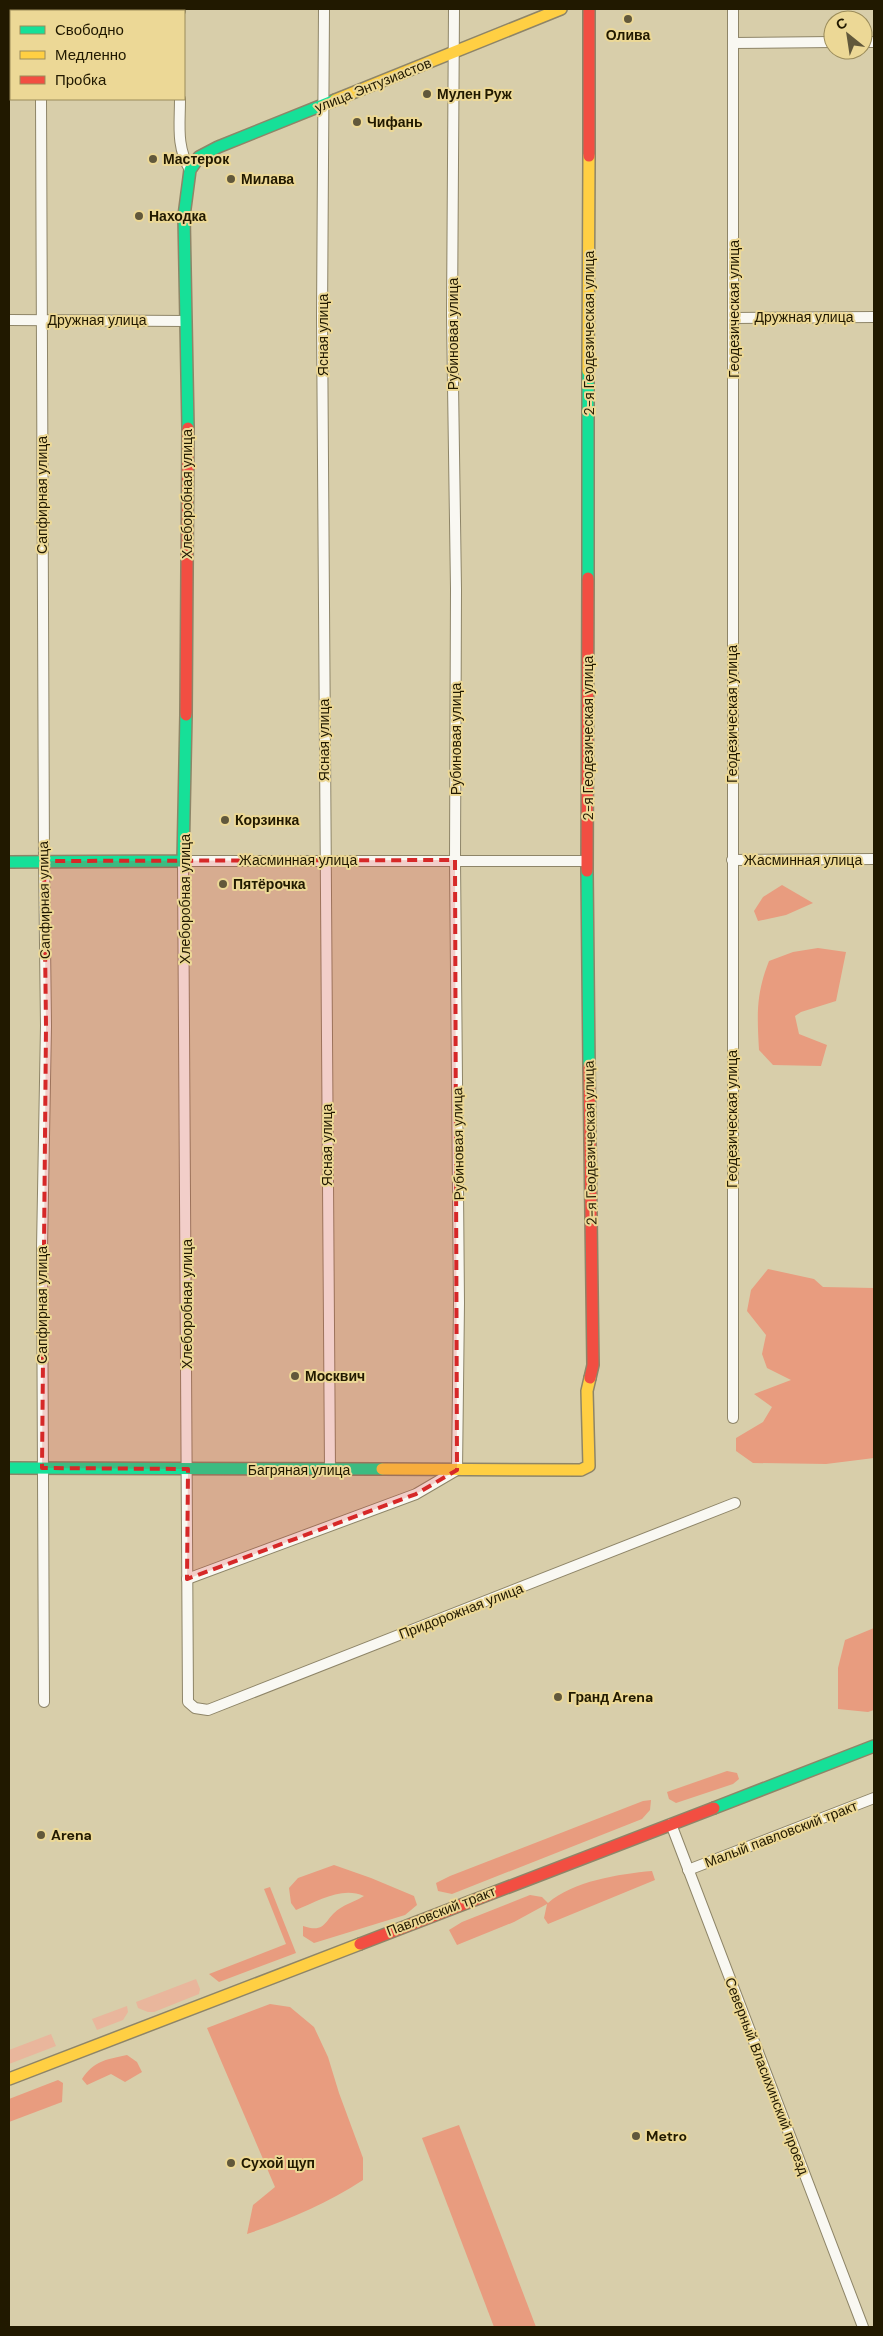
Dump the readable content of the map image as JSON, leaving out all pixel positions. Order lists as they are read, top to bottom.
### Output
{
  "streets": {
    "street": [
      "улица Энтузиастов",
      "Геодезическая улица",
      "Дружная улица",
      "2-я Геодезическая улица",
      "Рубиновая улица",
      "Ясная улица",
      "Хлеборобная улица",
      "Сапфирная улица",
      "Жасминная улица",
      "Багряная улица",
      "Придорожная улица",
      "Малый павловский тракт",
      "Павловский тракт",
      "Северный Власихинский проезд"
    ]
  },
  "crossings": [
    ["улица Энтузиастов", "Рубиновая улица"],
    ["улица Энтузиастов", "Ясная улица"],
    ["улица Энтузиастов", "Хлеборобная улица"],
    ["Геодезическая улица", "Дружная улица"],
    ["Геодезическая улица", "Жасминная улица"],
    ["Дружная улица", "Хлеборобная улица"],
    ["Дружная улица", "Сапфирная улица"],
    ["2-я Геодезическая улица", "Жасминная улица"],
    ["2-я Геодезическая улица", "Багряная улица"],
    ["Рубиновая улица", "Жасминная улица"],
    ["Рубиновая улица", "Багряная улица"],
    ["Ясная улица", "Жасминная улица"],
    ["Ясная улица", "Багряная улица"],
    ["Хлеборобная улица", "Жасминная улица"],
    ["Хлеборобная улица", "Багряная улица"],
    ["Хлеборобная улица", "Придорожная улица"],
    ["Сапфирная улица", "Жасминная улица"],
    ["Сапфирная улица", "Багряная улица"],
    ["Малый павловский тракт", "Северный Власихинский проезд"],
    ["Павловский тракт", "Северный Власихинский проезд"]
  ],
  "places": [
    "Олива",
    "Мулен Руж",
    "Чифань",
    "Мастерок",
    "Милава",
    "Находка",
    "Корзинка",
    "Пятёрочка",
    "Москвич",
    "Гранд Arena",
    "Arena",
    "Metro",
    "Сухой щуп"
  ],
  "legend": ["Свободно", "Медленно", "Пробка"],
  "north": "top left"
}
